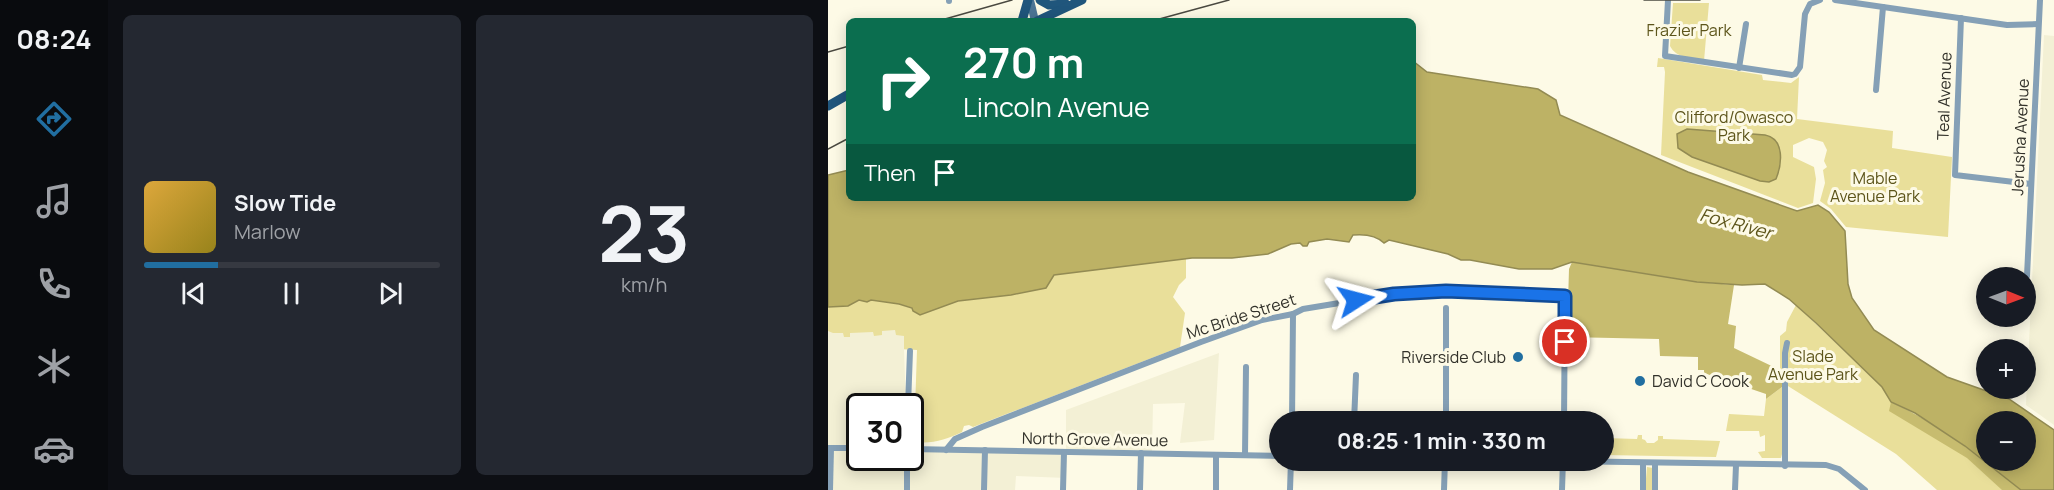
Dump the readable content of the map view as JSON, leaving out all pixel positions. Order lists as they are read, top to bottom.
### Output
{
  "streets": {
    "street": [
      "Teal Avenue",
      "Jerusha Avenue",
      "Mc Bride Street",
      "North Grove Avenue"
    ]
  },
  "crossings": [
    ["Teal Avenue", "Jerusha Avenue"],
    ["Mc Bride Street", "North Grove Avenue"]
  ],
  "water": ["Fox River"],
  "parks": [
    "Frazier Park",
    "Clifford/Owasco Park",
    "Mable Avenue Park",
    "Slade Avenue Park"
  ],
  "places": ["Riverside Club", "David C Cook"],
  "north": "right",
  "page": {
    "tabs": "08:24",
    "tile": ["23", "km/h"],
    "turn": ["270 m", "Lincoln Avenue"],
    "then": "Then",
    "song": ["Slow Tide", "Marlow"],
    "map_buttons": ["+", "−"],
    "limit": "30",
    "trip": "08:25 · 1 min · 330 m"
  }
}
